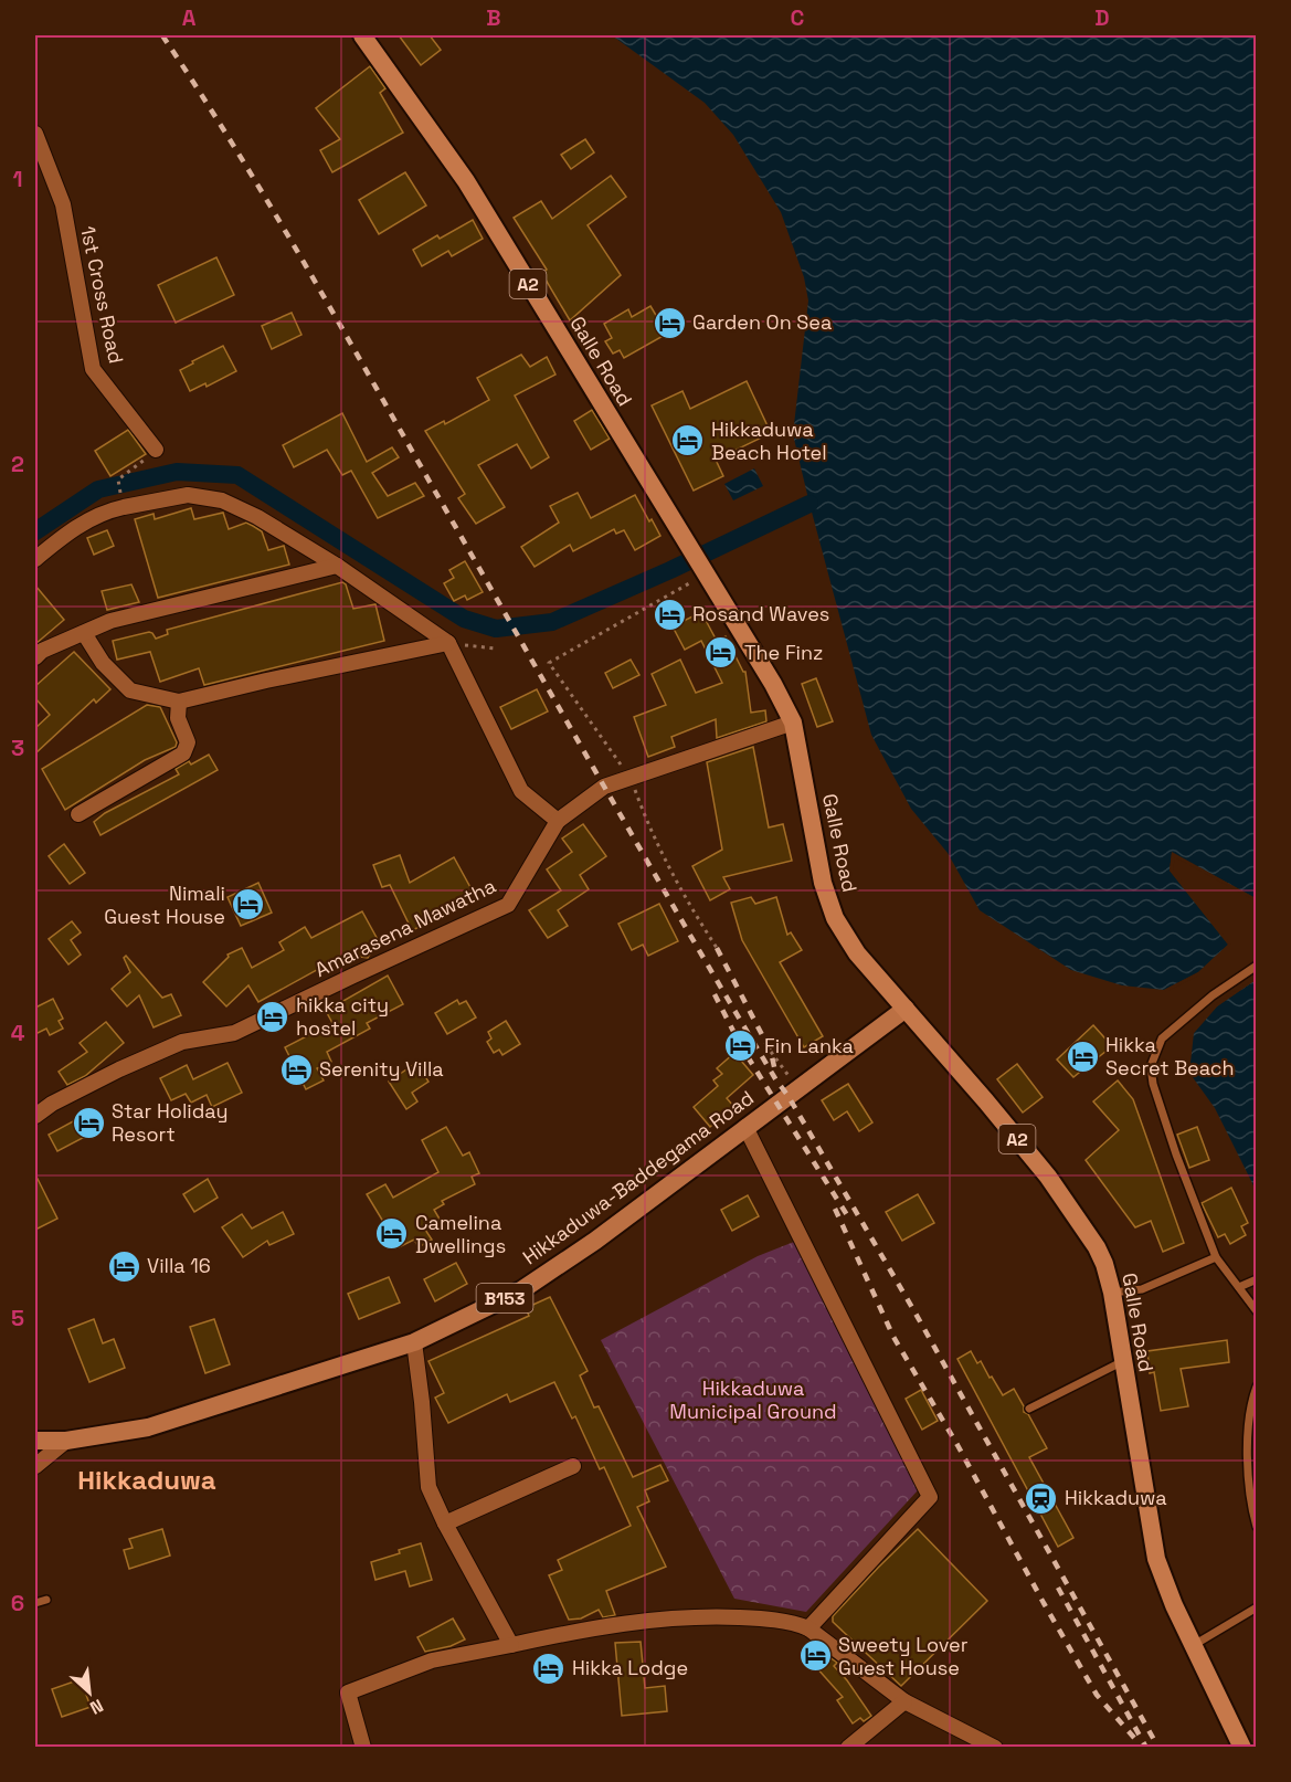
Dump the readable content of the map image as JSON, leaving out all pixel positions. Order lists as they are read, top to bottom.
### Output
{
  "streets": {
    "highway": ["A2", "Galle Road"],
    "main road": ["Hikkaduwa-Baddegama Road", "B153"],
    "street": ["1st Cross Road", "Amarasena Mawatha"]
  },
  "crossings": [
    ["Galle Road", "Amarasena Mawatha"],
    ["Galle Road", "Hikkaduwa-Baddegama Road"]
  ],
  "districts": ["Hikkaduwa"],
  "parks": ["Hikkaduwa Municipal Ground"],
  "places": {
    "hotel": [
      "Garden On Sea",
      "Hikkaduwa Beach Hotel",
      "Rosand Waves",
      "The Finz",
      "Nimali Guest House",
      "hikka city hostel",
      "Fin Lanka",
      "Hikka Secret Beach",
      "Serenity Villa",
      "Star Holiday Resort",
      "Camelina Dwellings",
      "Villa 16",
      "Sweety Lover Guest House",
      "Hikka Lodge"
    ],
    "station": ["Hikkaduwa"]
  },
  "north": "bottom right",
  "grid": {
    "columns": [
      "A",
      "B",
      "C",
      "D"
    ],
    "rows": [
      "1",
      "2",
      "3",
      "4",
      "5",
      "6"
    ]
  }
}
